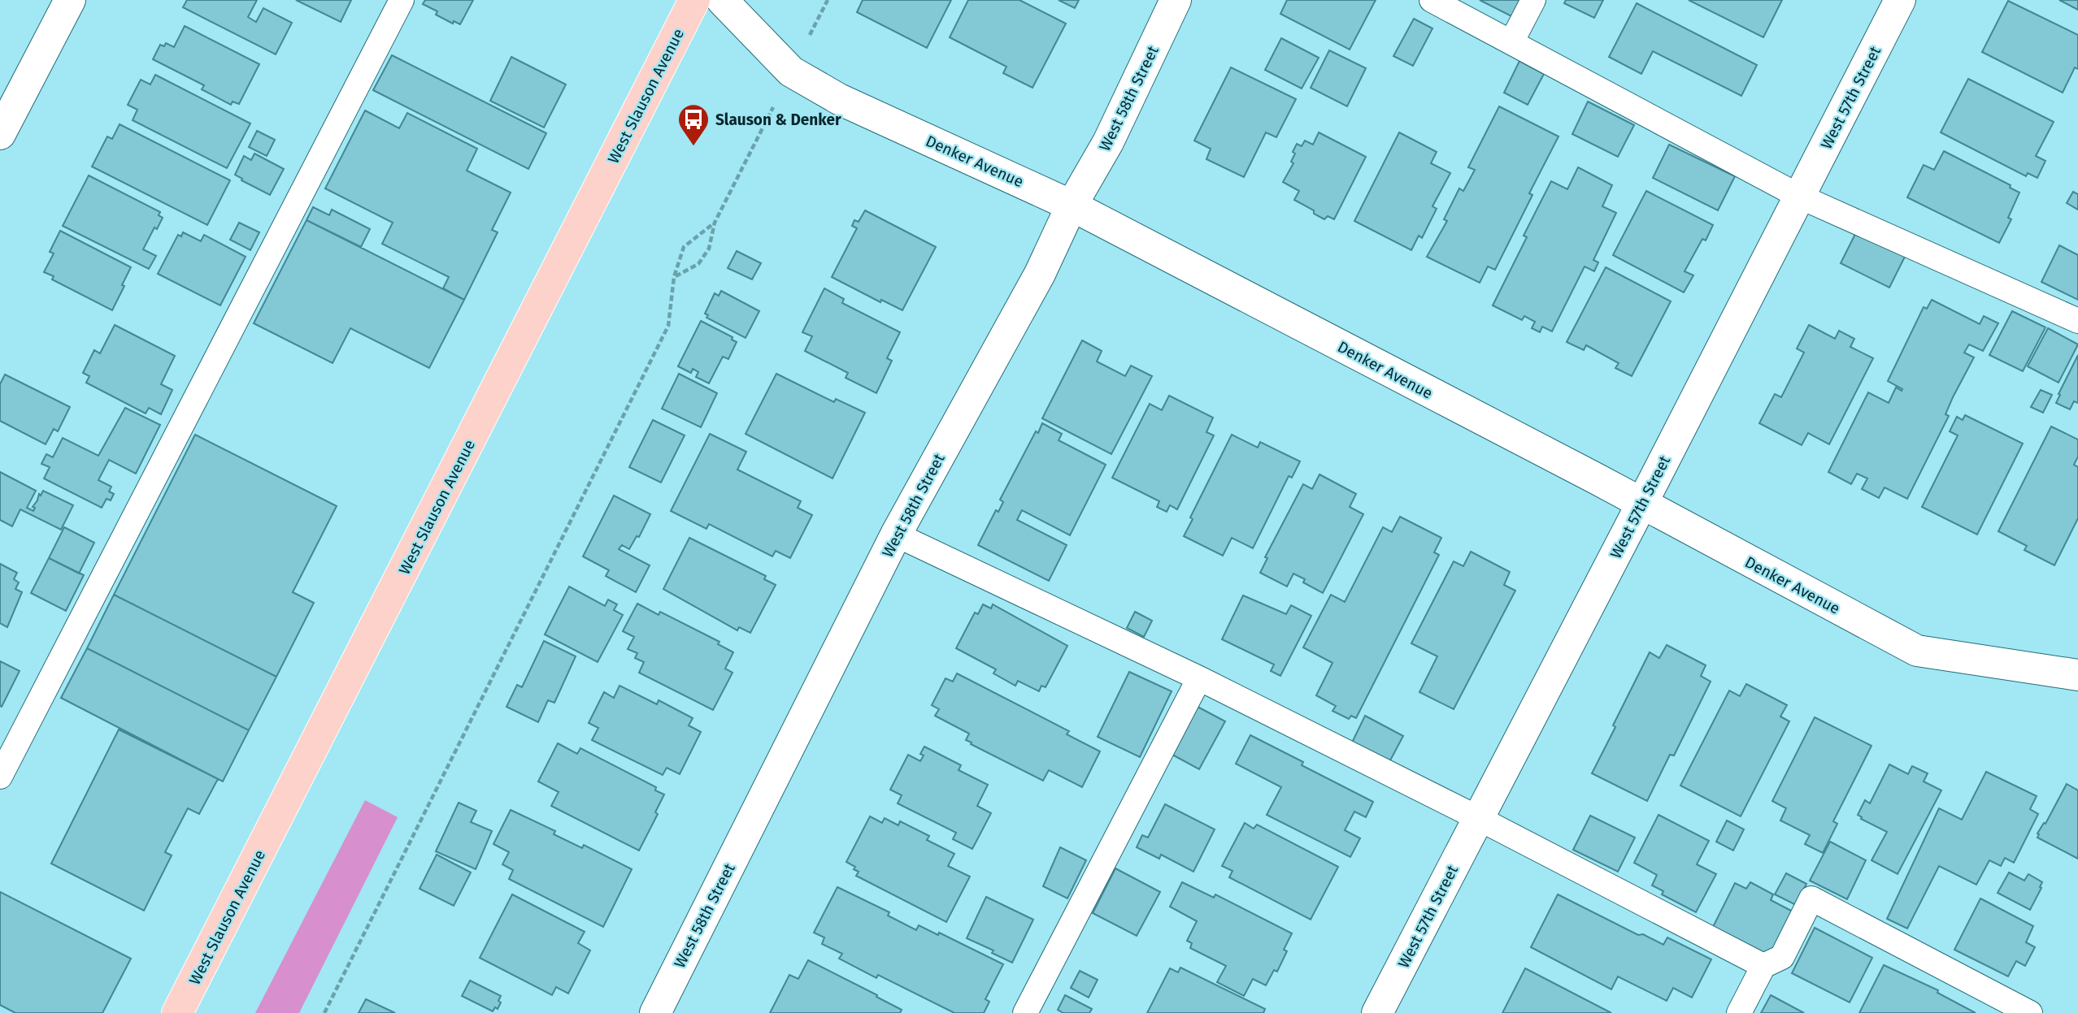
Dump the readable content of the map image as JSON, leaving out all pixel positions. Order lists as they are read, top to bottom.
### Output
{
  "streets": {
    "main road": ["West Slauson Avenue"],
    "street": ["West 57th Street", "West 58th Street", "Denker Avenue"]
  },
  "crossings": [
    ["West 57th Street", "Denker Avenue"],
    ["West 58th Street", "Denker Avenue"]
  ],
  "places": {
    "bus stop": ["Slauson & Denker"]
  }
}
